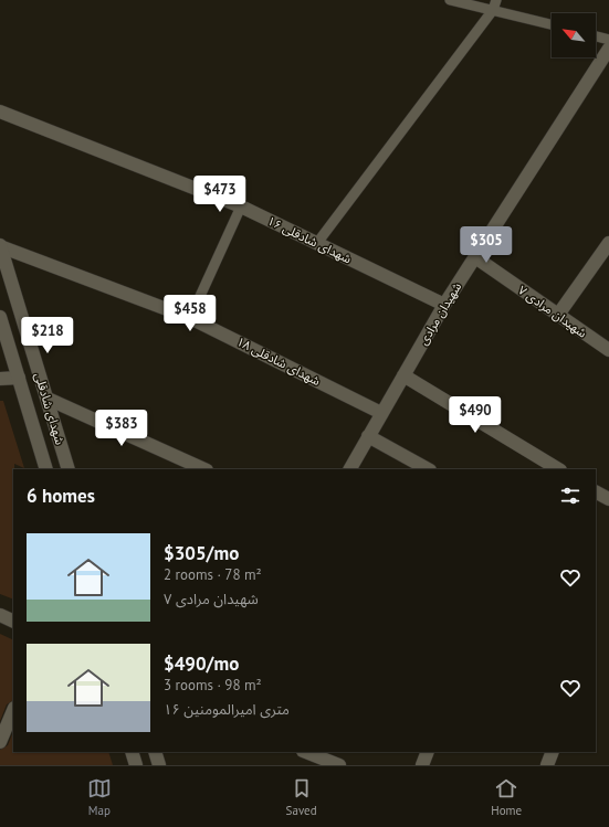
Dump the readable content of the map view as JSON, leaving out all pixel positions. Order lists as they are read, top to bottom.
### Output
{
  "streets": {
    "street": [
      "شهدای شادقلی ۱۶",
      "شهیدان مرادی ۷",
      "شهیدان مرادی",
      "شهدای شادقلی ۱۸",
      "شهدای شادقلی"
    ]
  },
  "crossings": [
    ["شهدای شادقلی ۱۶", "شهیدان مرادی"],
    ["شهیدان مرادی ۷", "شهیدان مرادی"],
    ["شهیدان مرادی", "شهدای شادقلی ۱۸"],
    ["شهدای شادقلی ۱۸", "شهدای شادقلی"]
  ],
  "north": "top left",
  "page": {
    "price": [
      "$473",
      "$305",
      "$458",
      "$218",
      "$490",
      "$383"
    ],
    "heading": "6 homes",
    "list": [
      {
        "name": "$305/mo",
        "note": "2 rooms · 78 m² · شهیدان مرادی ۷"
      },
      {
        "name": "$490/mo",
        "note": "3 rooms · 98 m² · ۱۶ متری امیرالمومنین"
      }
    ],
    "tabs": ["Map", "Saved", "Home"]
  }
}
